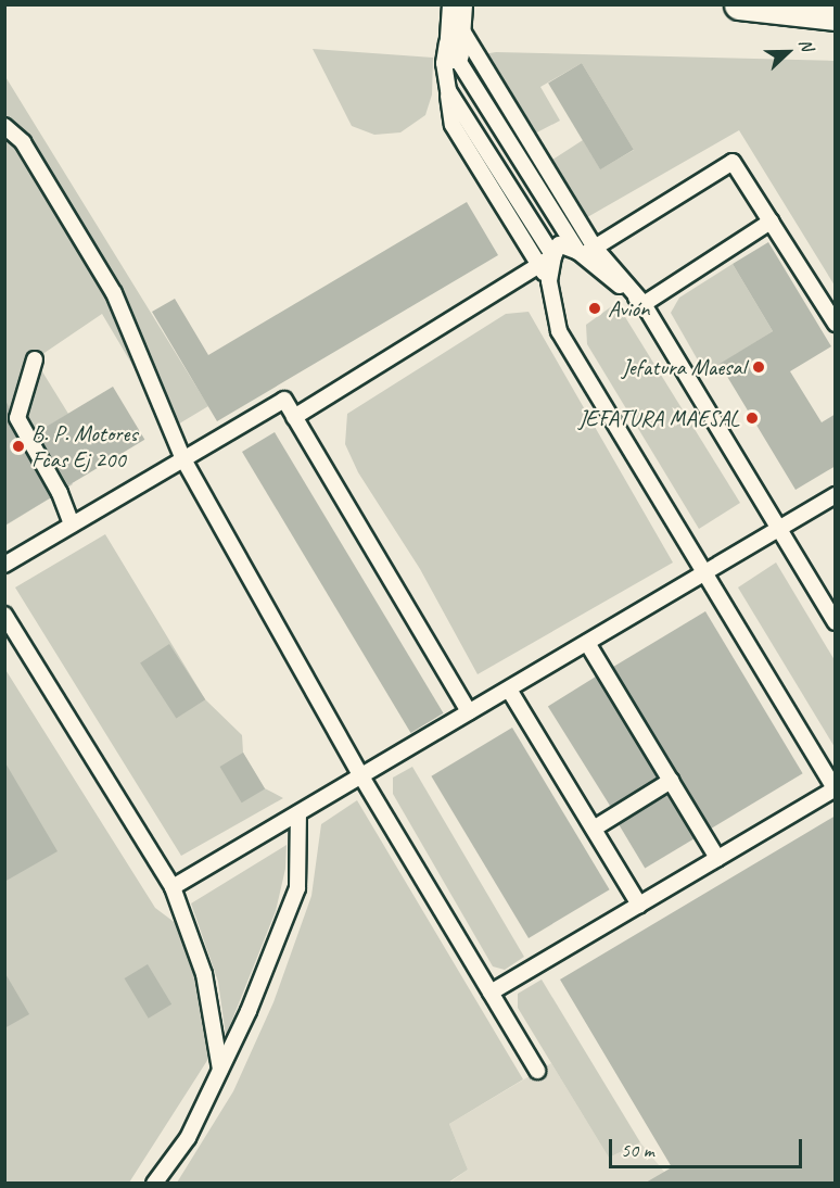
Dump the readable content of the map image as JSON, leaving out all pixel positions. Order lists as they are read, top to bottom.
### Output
{
  "places": [
    "Avión",
    "Jefatura Maesal",
    "JEFATURA MAESAL",
    "B. P. Motores Fcas Ej 200"
  ],
  "scale_bar": "50 m",
  "north": "right"
}
